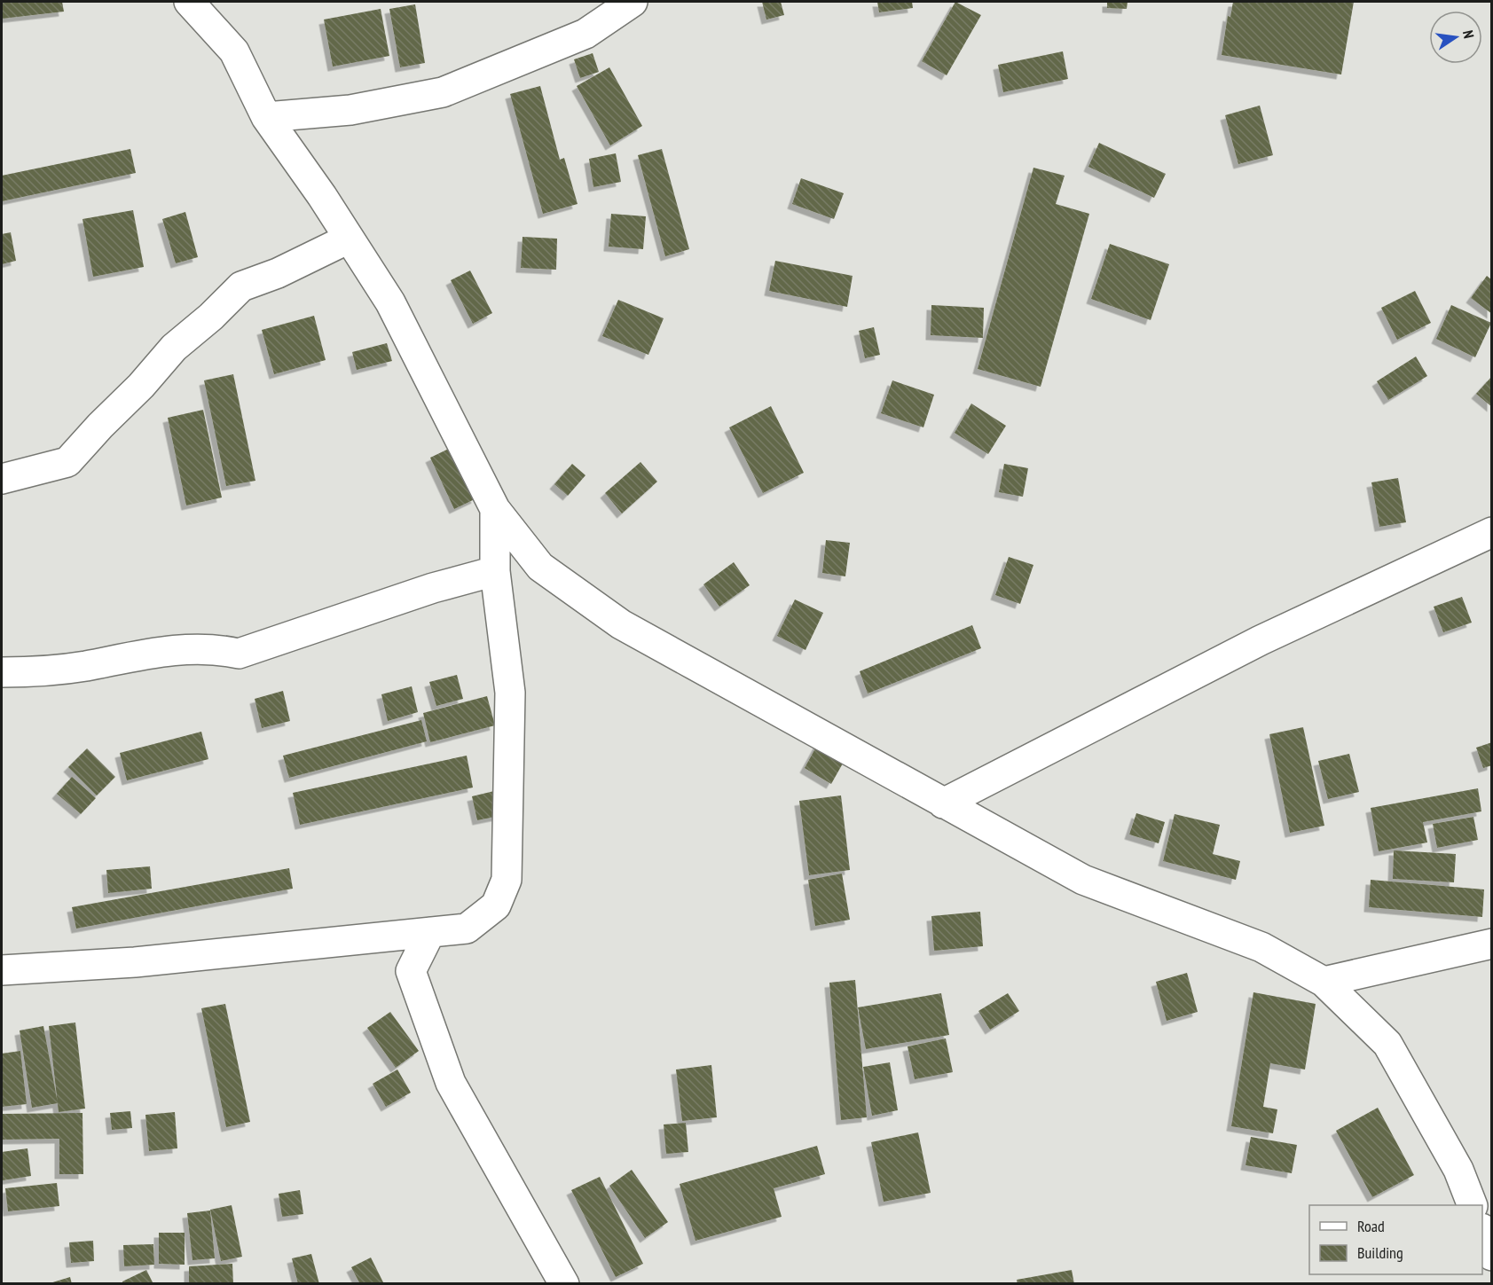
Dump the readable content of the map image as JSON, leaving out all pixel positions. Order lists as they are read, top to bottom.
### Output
{
  "legend": ["Road", "Building"],
  "north": "right"
}
